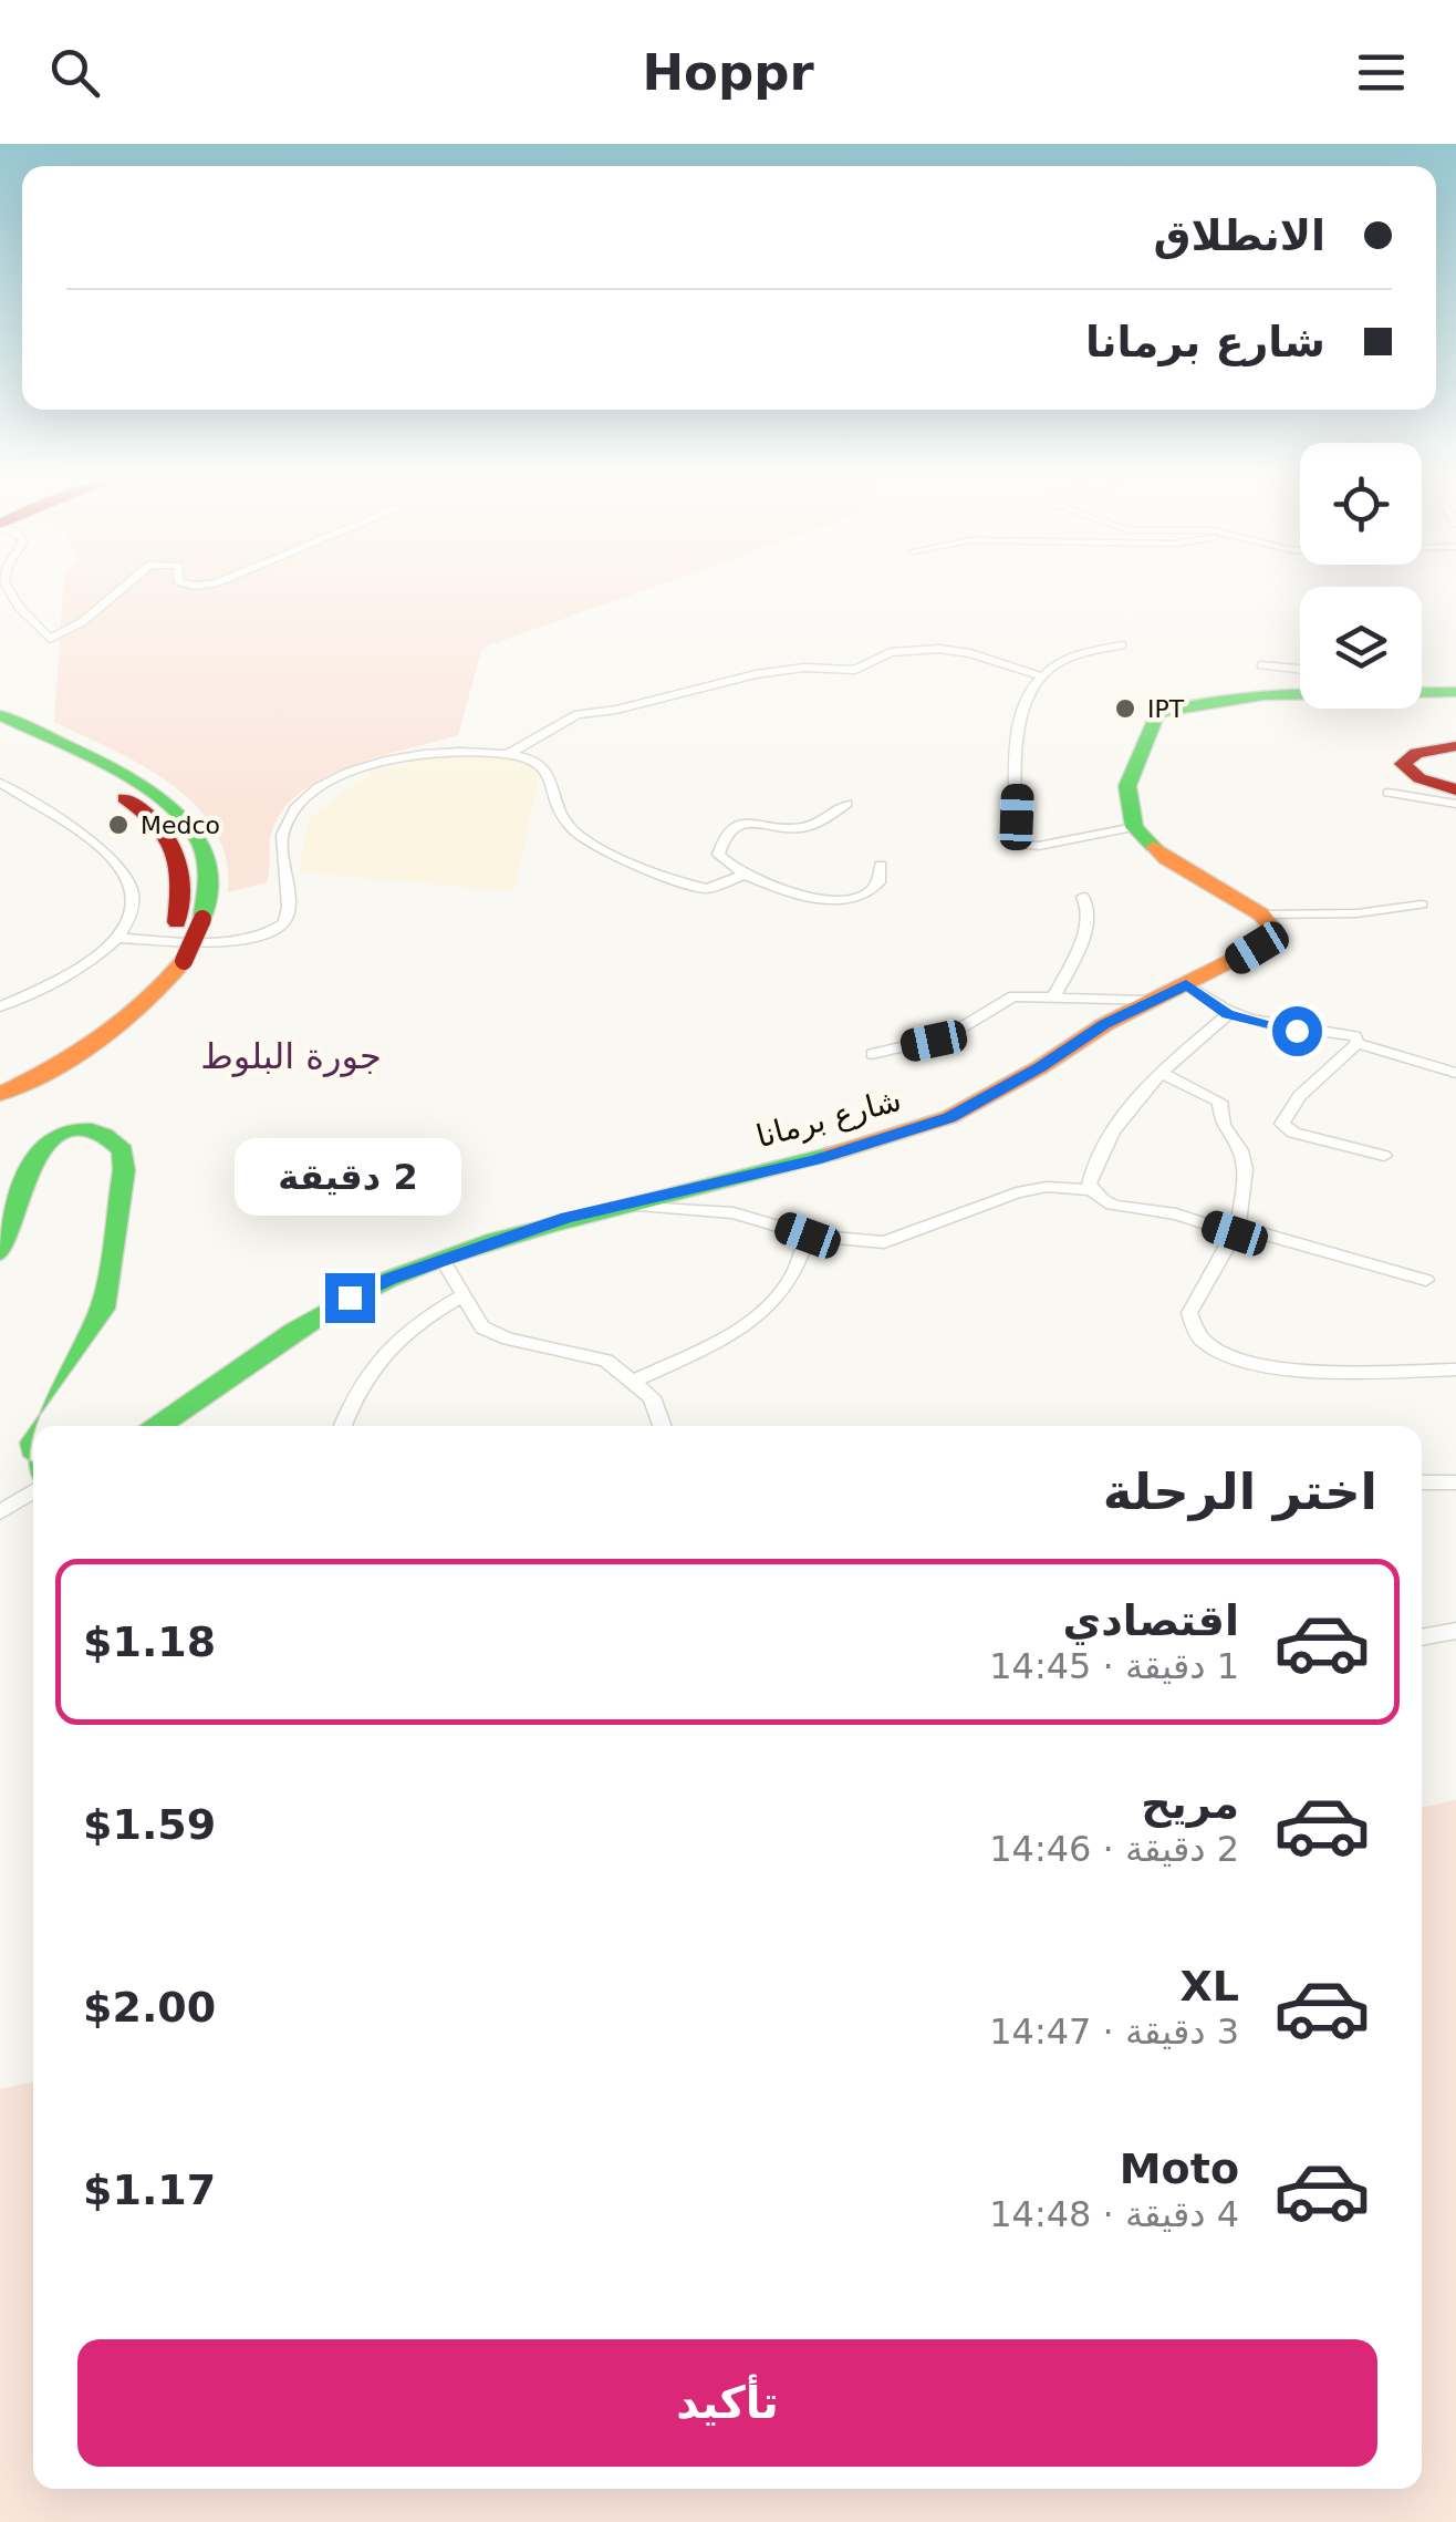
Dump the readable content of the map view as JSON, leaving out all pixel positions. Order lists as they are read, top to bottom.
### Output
{
  "streets": {
    "main road": ["شارع برمانا"]
  },
  "districts": ["جورة البلوط"],
  "places": ["IPT", "Medco"],
  "page": {
    "header": "Hoppr",
    "banner": ["الانطلاق", "شارع برمانا"],
    "bubble": "2 دقيقة",
    "heading": "اختر الرحلة",
    "list": [
      {
        "name": "اقتصادي",
        "note": "1 دقيقة · 14:45",
        "value": "$1.18"
      },
      {
        "name": "مريح",
        "note": "2 دقيقة · 14:46",
        "value": "$1.59"
      },
      {
        "name": "XL",
        "note": "3 دقيقة · 14:47",
        "value": "$2.00"
      },
      {
        "name": "Moto",
        "note": "4 دقيقة · 14:48",
        "value": "$1.17"
      }
    ],
    "buttons": "تأكيد"
  }
}
